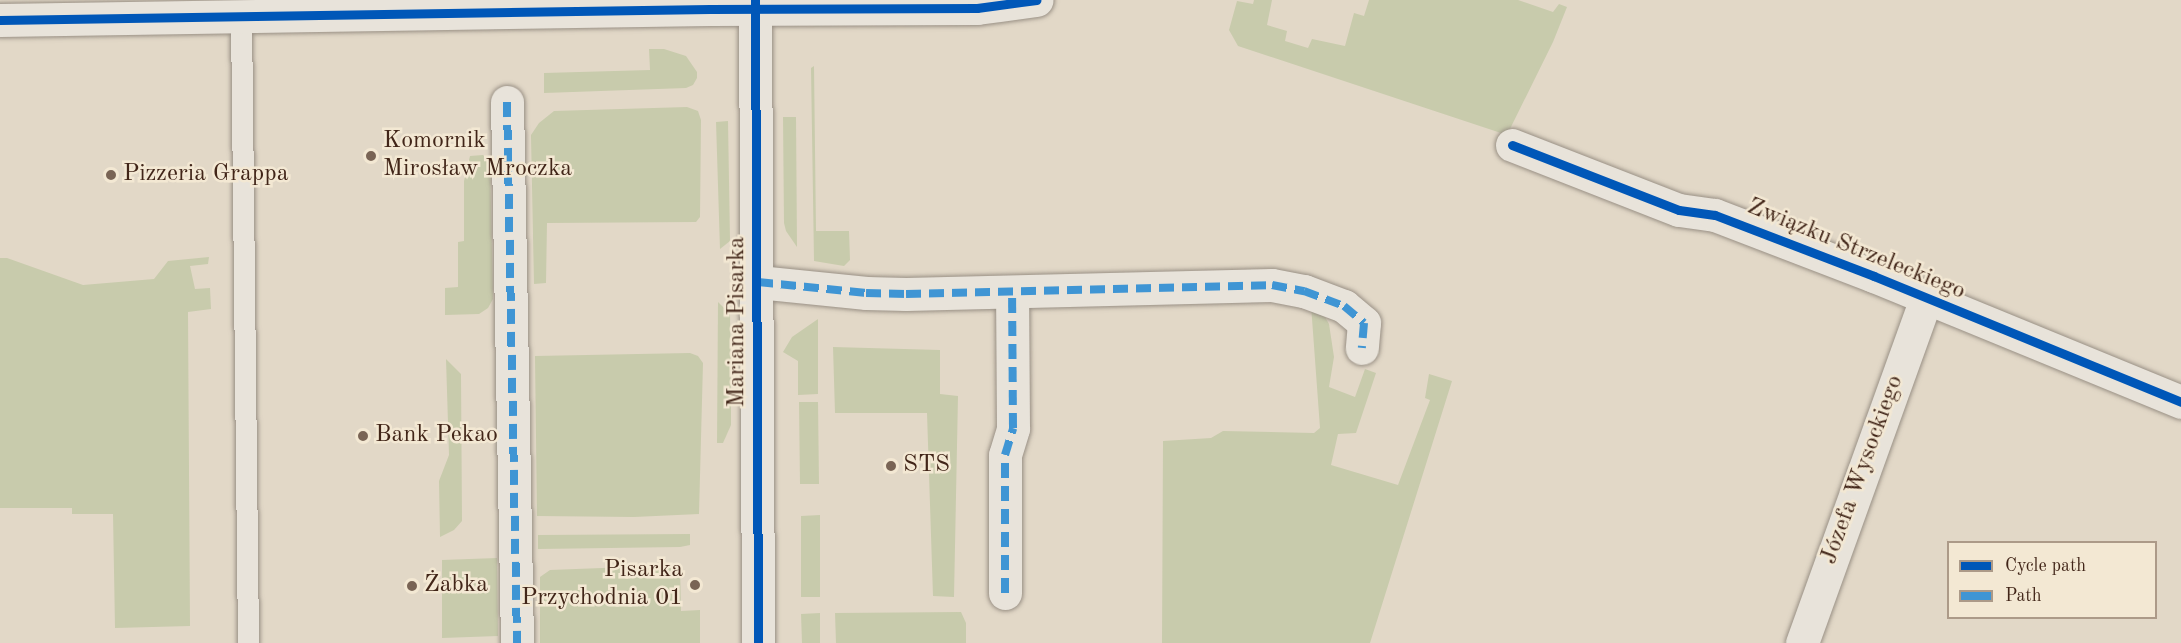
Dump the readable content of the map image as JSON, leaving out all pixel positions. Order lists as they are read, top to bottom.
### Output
{
  "streets": {
    "street": ["Związku Strzeleckiego", "Mariana Pisarka", "Józefa Wysockiego"]
  },
  "crossings": [
    ["Związku Strzeleckiego", "Józefa Wysockiego"]
  ],
  "places": [
    "Komornik Mirosław Mroczka",
    "Pizzeria Grappa",
    "Bank Pekao",
    "STS",
    "Pisarka Przychodnia 01",
    "Żabka"
  ],
  "legend": ["Cycle path", "Path"]
}
